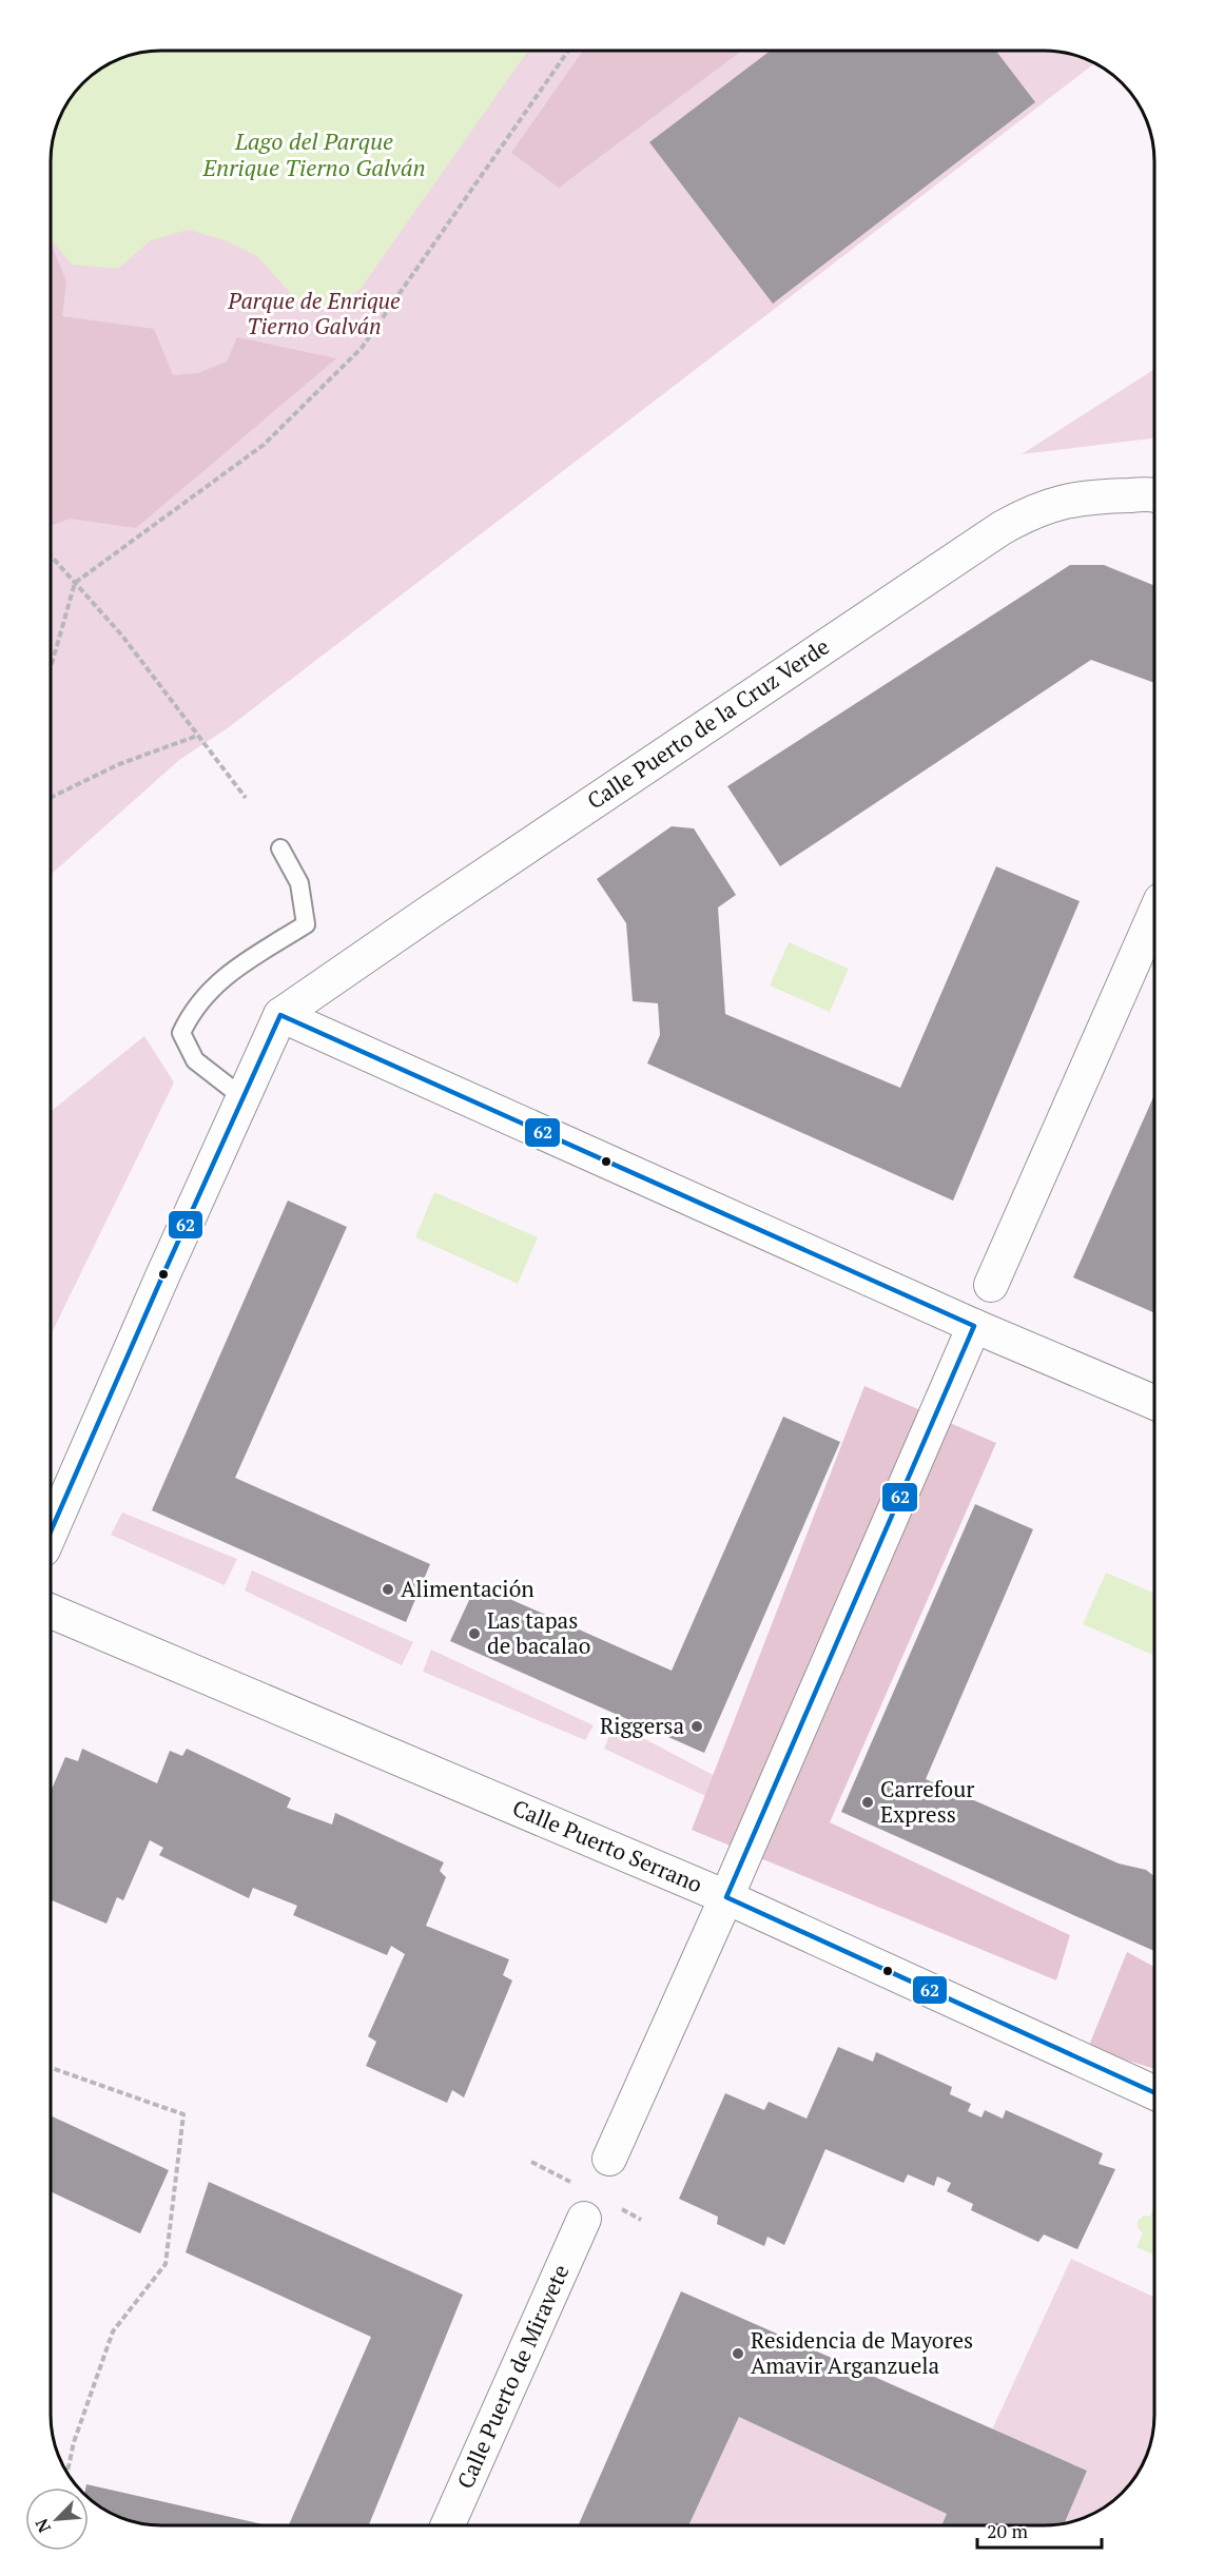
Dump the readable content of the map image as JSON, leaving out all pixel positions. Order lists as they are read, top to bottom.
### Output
{
  "streets": {
    "street": ["Calle Puerto de la Cruz Verde", "Calle Puerto Serrano", "Calle Puerto de Miravete"]
  },
  "water": ["Lago del Parque Enrique Tierno Galván"],
  "parks": ["Parque de Enrique Tierno Galván"],
  "places": [
    "Alimentación",
    "Las tapas de bacalao",
    "Riggersa",
    "Carrefour Express",
    "Residencia de Mayores Amavir Arganzuela"
  ],
  "lines": ["transit line 62"],
  "scale_bar": "20 m",
  "north": "bottom left"
}
